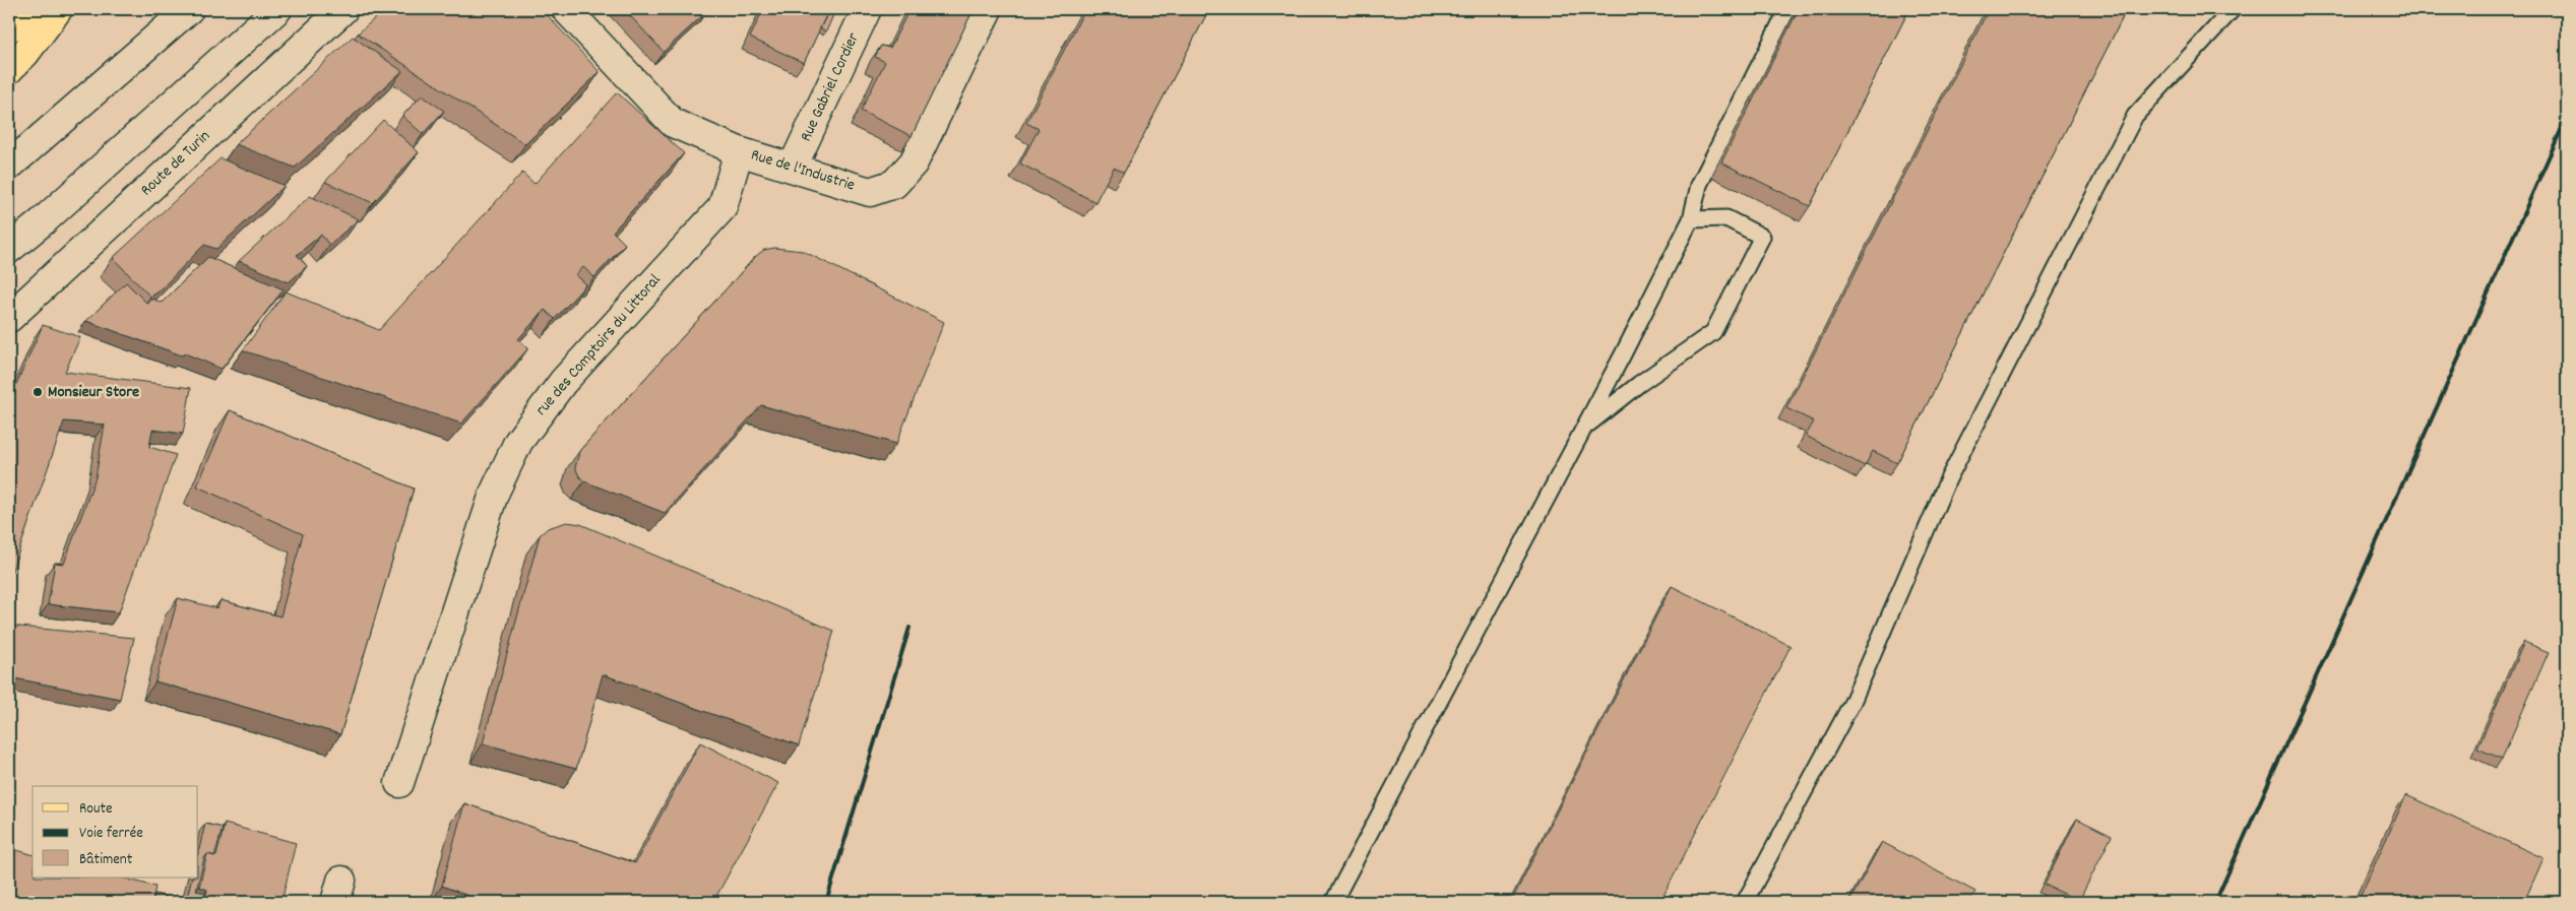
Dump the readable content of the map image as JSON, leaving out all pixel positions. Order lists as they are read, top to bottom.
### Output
{
  "streets": {
    "street": [
      "Rue Gabriel Cordier",
      "Route de Turin",
      "Rue de l'Industrie",
      "rue des Comptoirs du Littoral"
    ]
  },
  "crossings": [
    ["Rue Gabriel Cordier", "Rue de l'Industrie"],
    ["Rue de l'Industrie", "rue des Comptoirs du Littoral"]
  ],
  "places": ["Monsieur Store"],
  "legend": ["Route", "Voie ferrée", "Bâtiment"]
}
